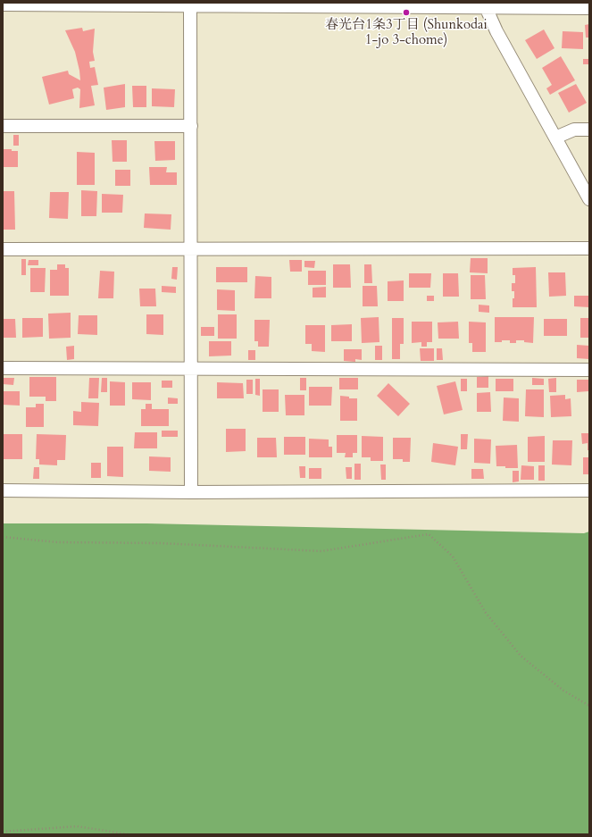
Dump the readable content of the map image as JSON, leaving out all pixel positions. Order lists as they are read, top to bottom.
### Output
{
  "places": ["春光台1条3丁目 (Shunkodai 1-jo 3-chome)"]
}
